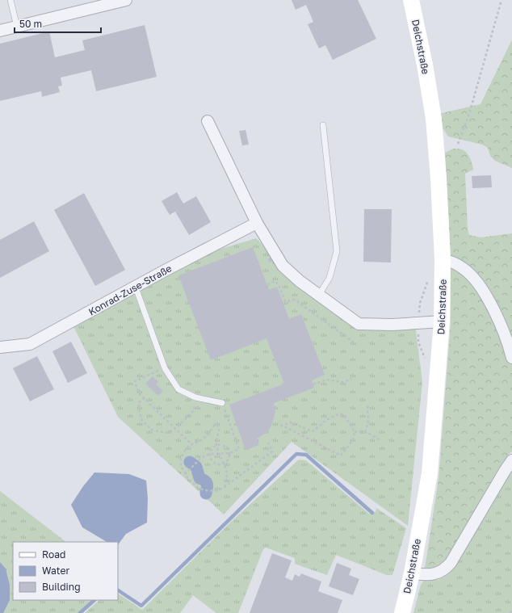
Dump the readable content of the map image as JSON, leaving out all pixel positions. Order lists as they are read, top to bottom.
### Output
{
  "streets": {
    "main road": ["Deichstraße"],
    "street": ["Konrad-Zuse-Straße"]
  },
  "legend": ["Road", "Water", "Building"],
  "scale_bar": "50 m"
}
